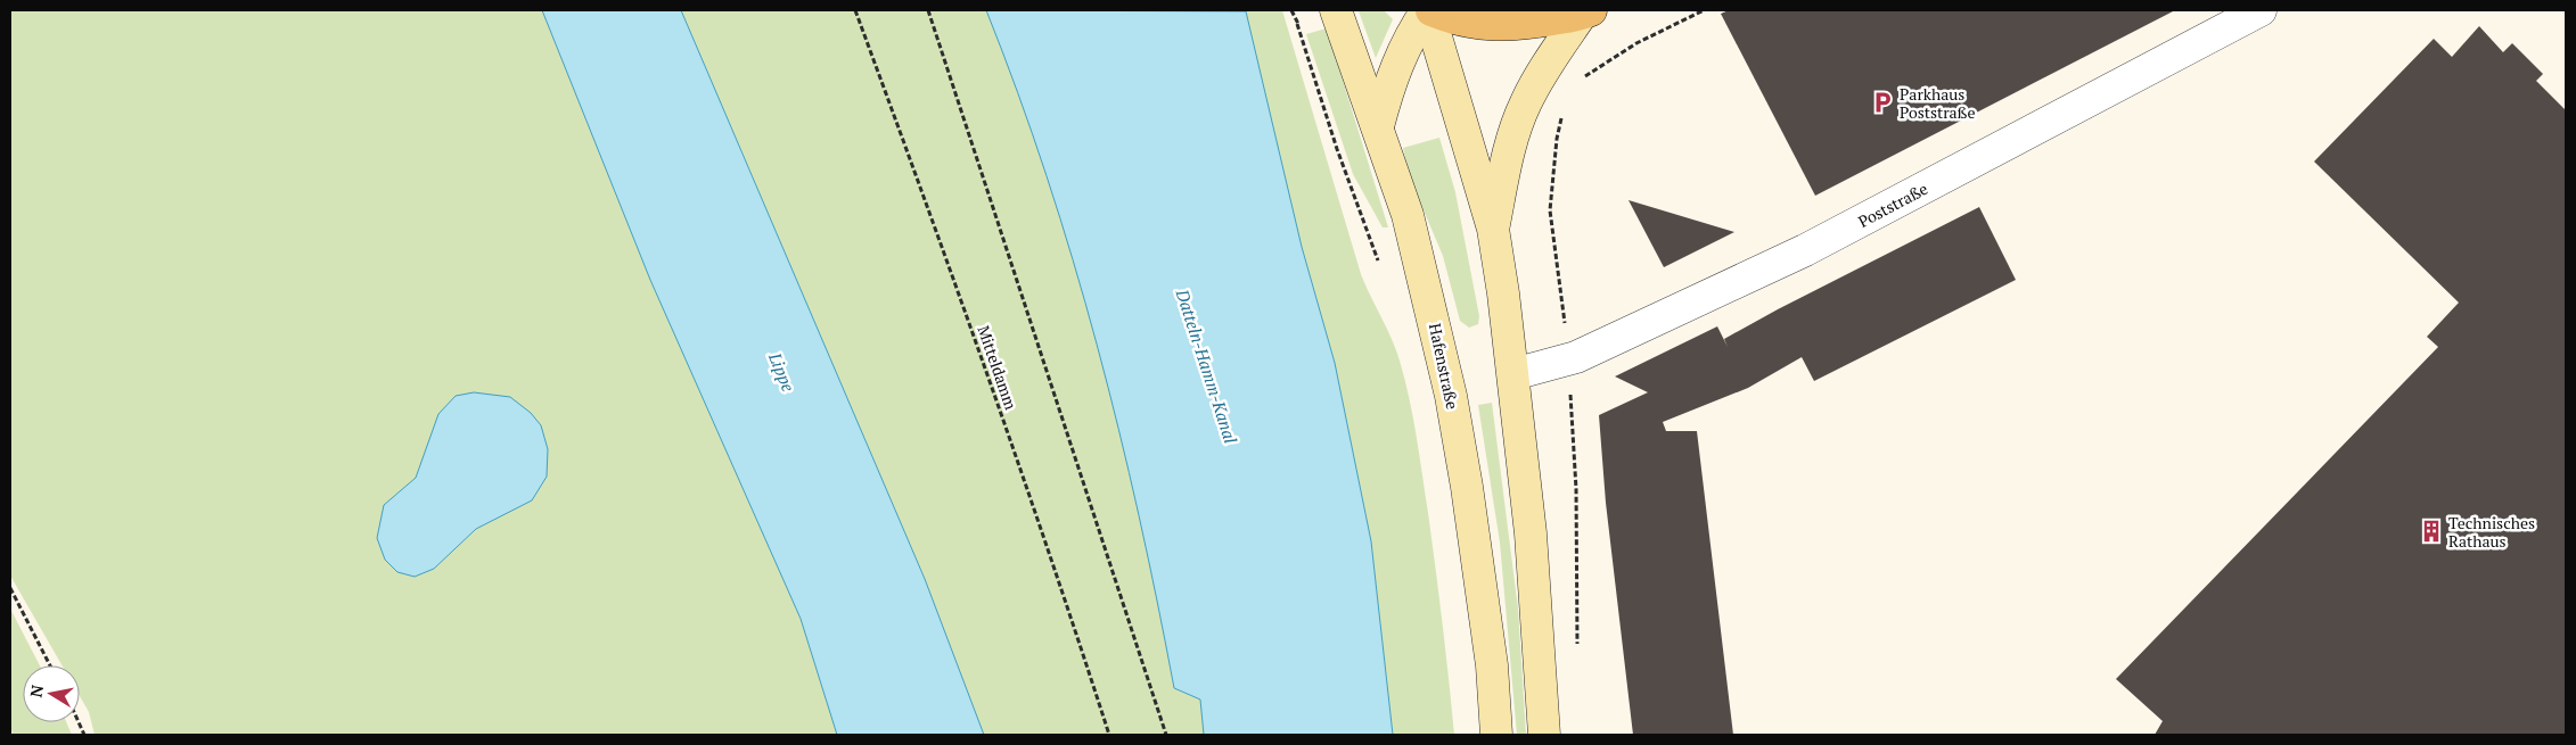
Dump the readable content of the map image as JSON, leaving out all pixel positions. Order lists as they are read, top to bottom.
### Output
{
  "streets": {
    "main road": ["Hafenstraße"],
    "street": ["Poststraße"],
    "path": ["Mitteldamm"]
  },
  "water": ["Datteln-Hamm-Kanal", "Lippe"],
  "places": {
    "parking": ["Parkhaus Poststraße"],
    "building": ["Technisches Rathaus"]
  },
  "north": "left"
}
